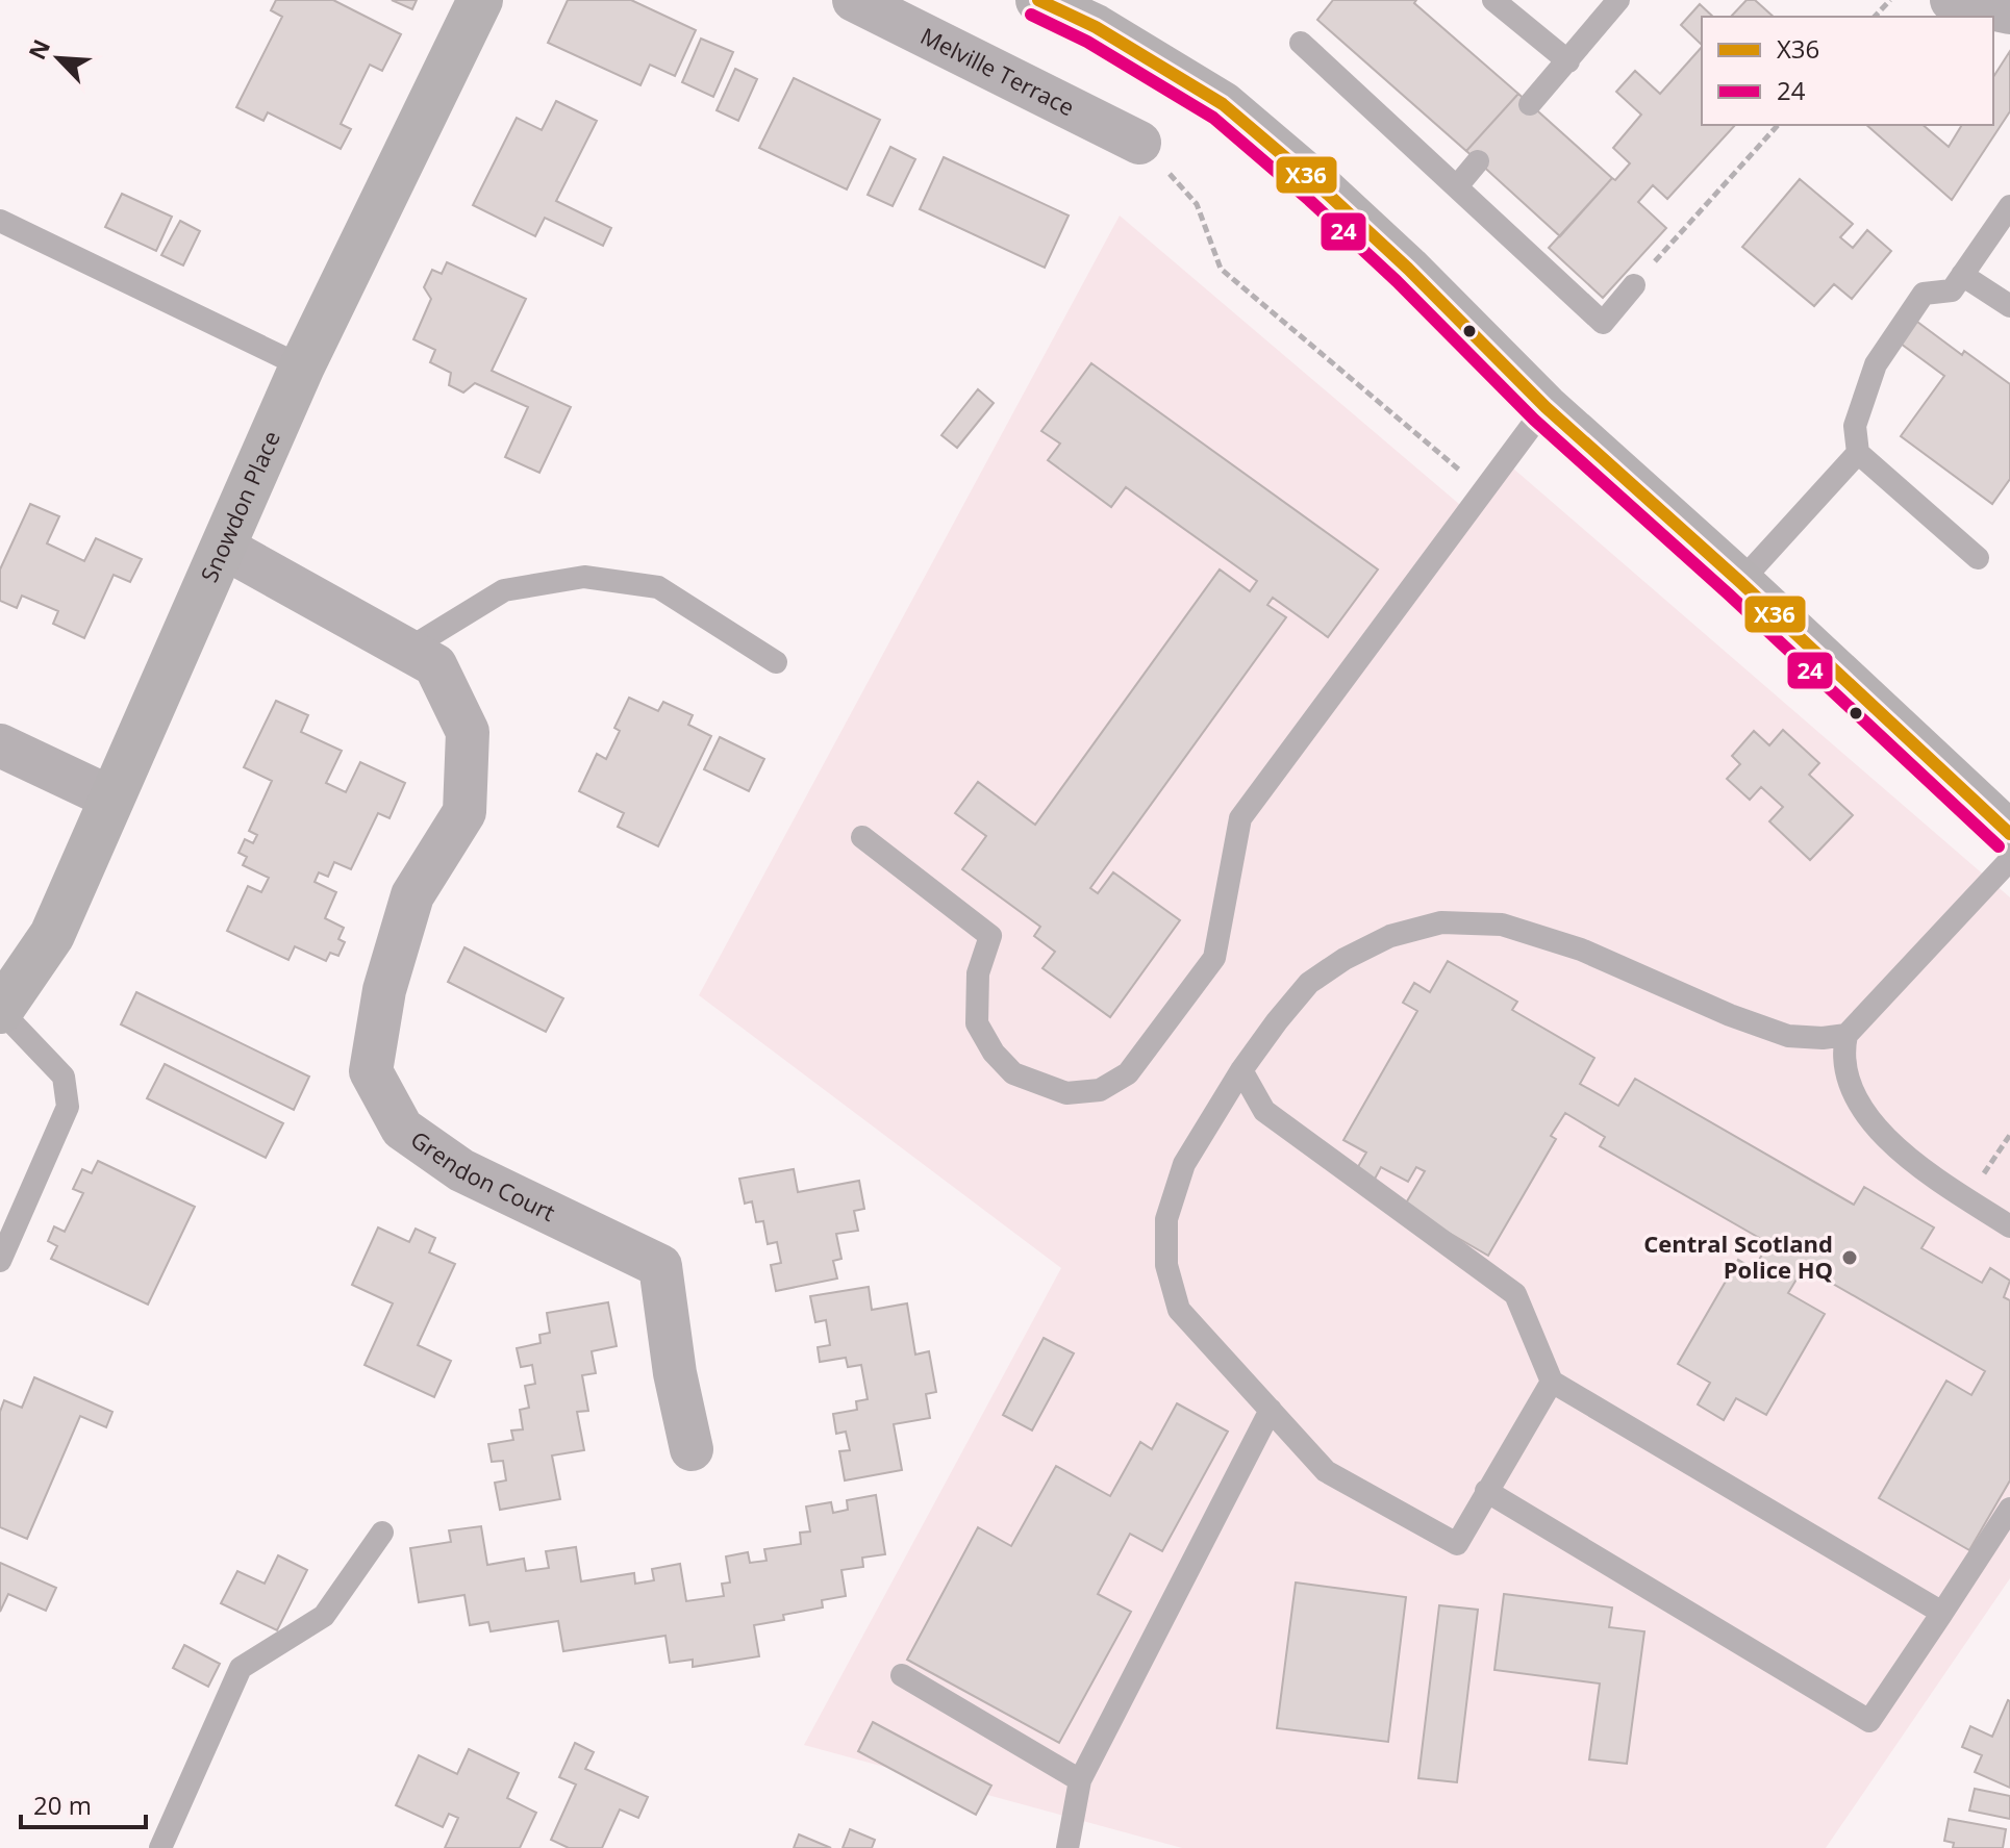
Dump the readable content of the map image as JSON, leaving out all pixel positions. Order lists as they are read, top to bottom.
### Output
{
  "streets": {
    "main road": ["Snowdon Place"],
    "street": ["Melville Terrace", "Grendon Court"]
  },
  "crossings": [
    ["Snowdon Place", "Grendon Court"]
  ],
  "places": ["Central Scotland Police HQ"],
  "lines": ["transit line X36", "transit line 24"],
  "legend": ["X36", "24"],
  "scale_bar": "20 m",
  "north": "top left"
}
